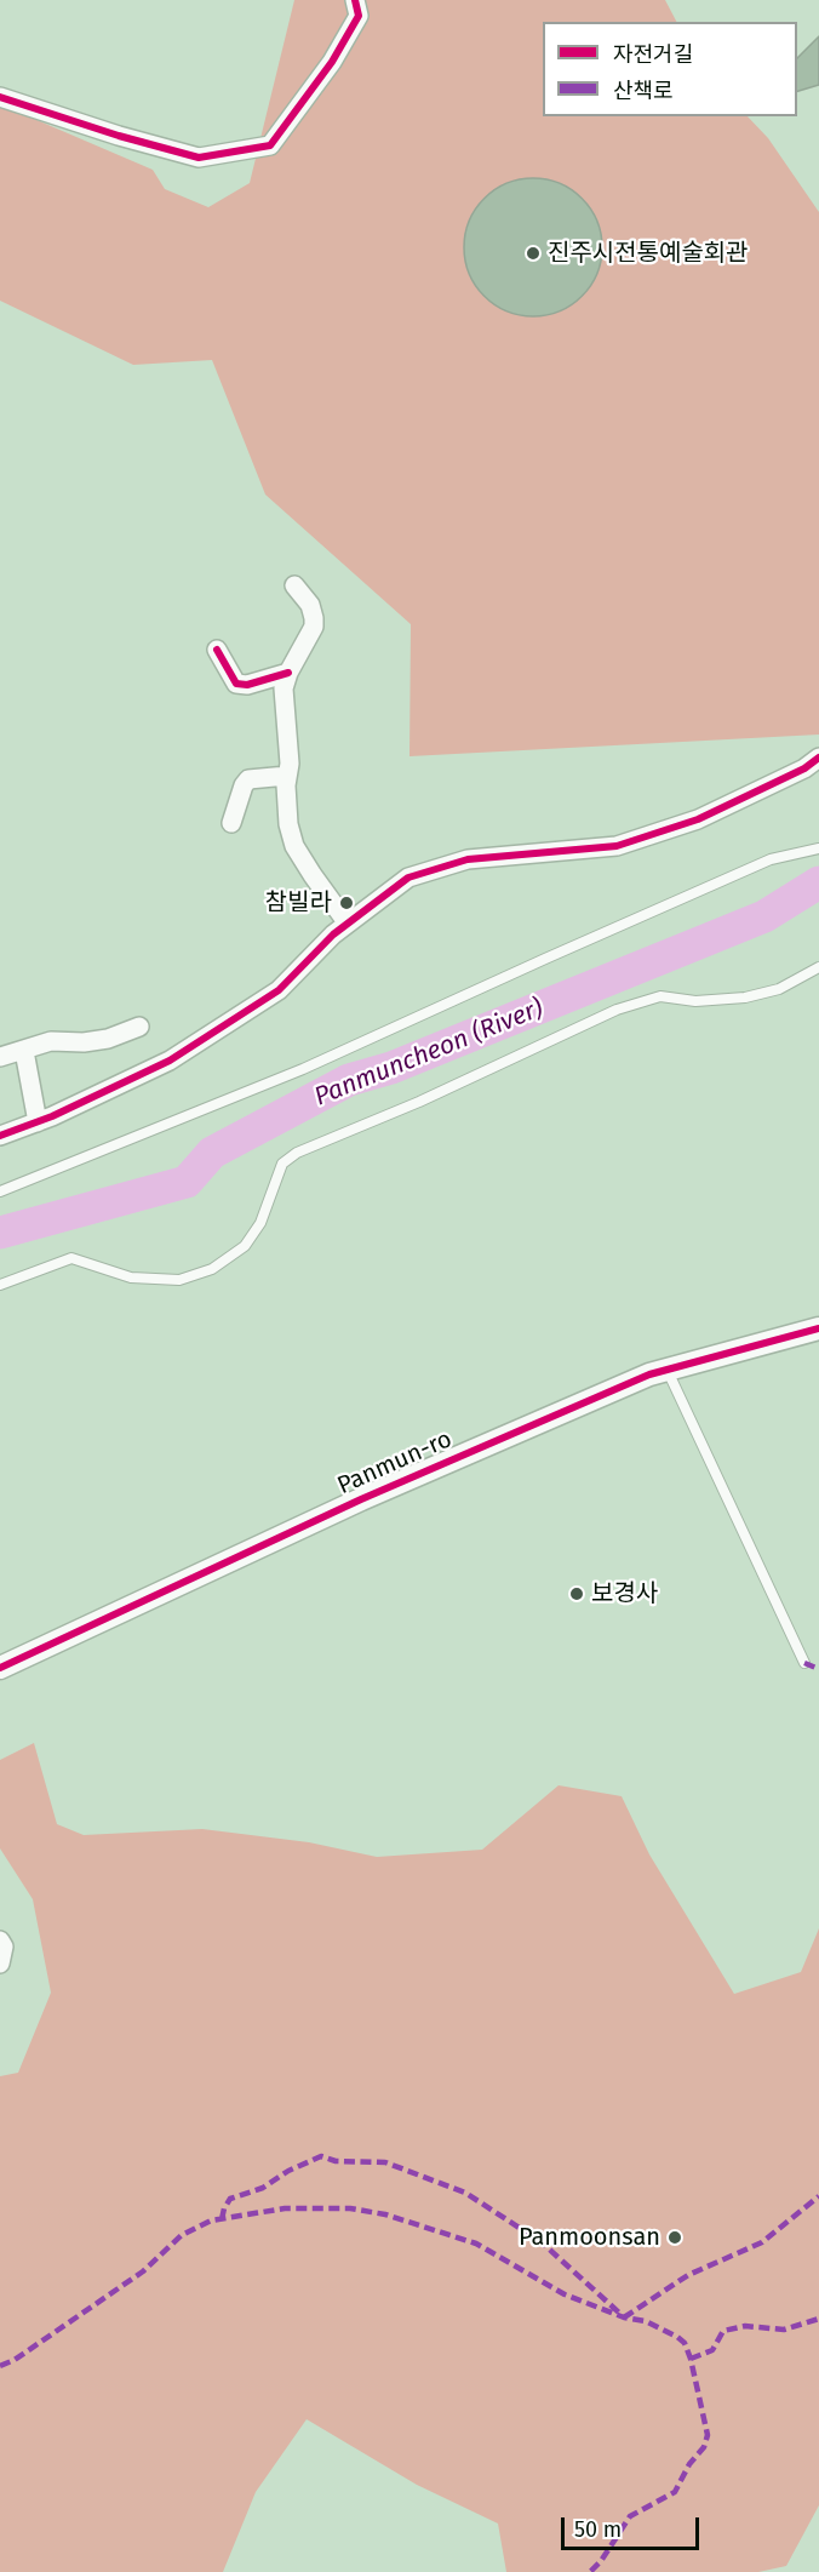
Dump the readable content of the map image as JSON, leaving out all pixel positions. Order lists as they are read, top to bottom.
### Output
{
  "streets": {
    "street": ["Panmun-ro"]
  },
  "water": ["Panmuncheon (River)"],
  "places": [
    "진주시전통예술회관",
    "참빌라",
    "보경사",
    "Panmoonsan"
  ],
  "legend": ["자전거길", "산책로"],
  "scale_bar": "50 m"
}
